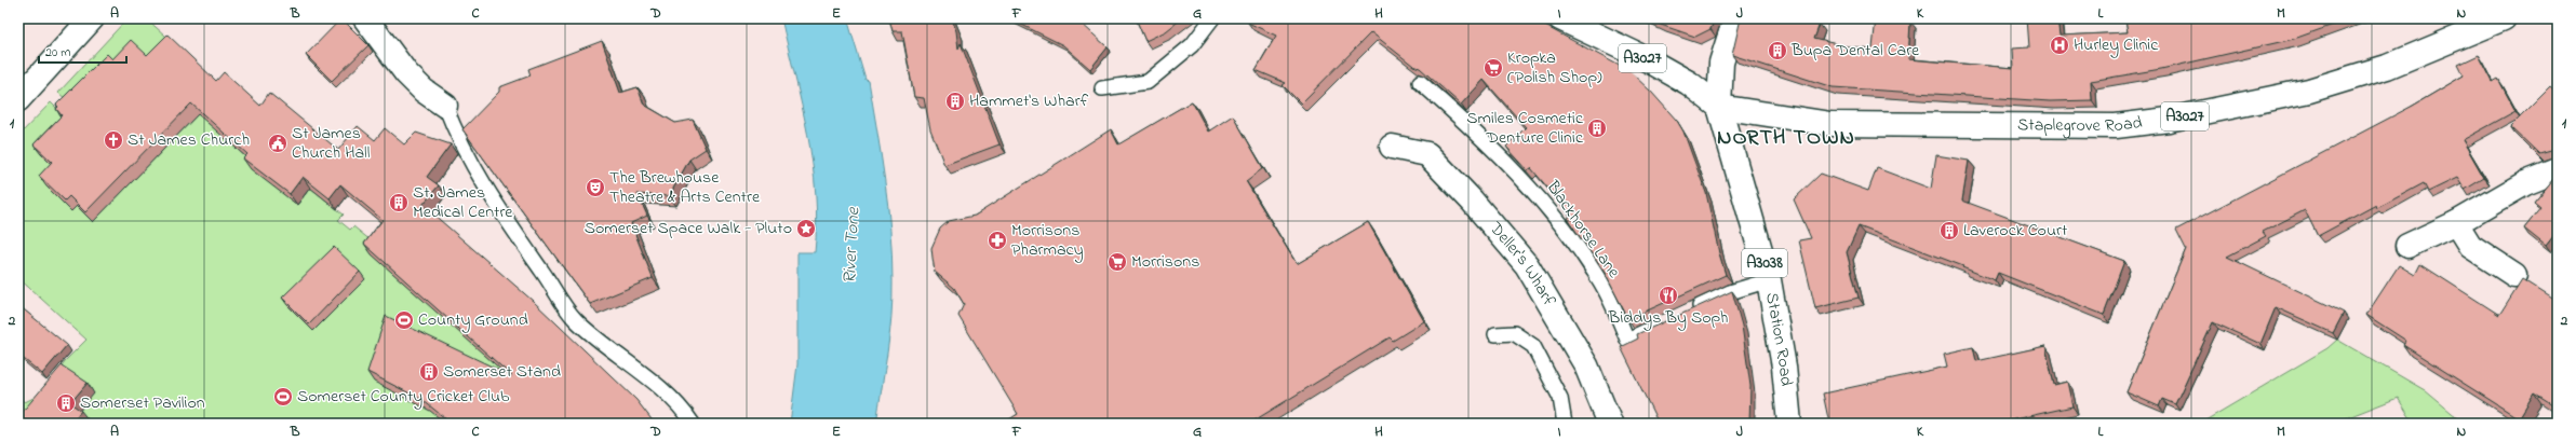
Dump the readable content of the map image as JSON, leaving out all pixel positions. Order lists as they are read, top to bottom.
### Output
{
  "streets": {
    "main road": [
      "A3027",
      "Staplegrove Road",
      "A3038",
      "Deller's Wharf",
      "Station Road"
    ],
    "lane": ["Blackhorse Lane"]
  },
  "crossings": [
    ["A3027", "Staplegrove Road"],
    ["A3027", "Station Road"],
    ["Staplegrove Road", "Station Road"]
  ],
  "districts": ["NORTH TOWN"],
  "water": ["River Tone"],
  "places": {
    "hospital": ["Hurley Clinic"],
    "building": [
      "Bupa Dental Care",
      "Hammet's Wharf",
      "Smiles Cosmetic Denture Clinic",
      "St. James Medical Centre",
      "Laverock Court",
      "Somerset Stand",
      "Somerset Pavilion"
    ],
    "supermarket": ["Kropka (Polish Shop)", "Morrisons"],
    "church": ["St James Church"],
    "public building": ["St James Church Hall"],
    "theatre": ["The Brewhouse Theatre & Arts Centre"],
    "place": ["Somerset Space Walk - Pluto"],
    "pharmacy": ["Morrisons Pharmacy"],
    "restaurant": ["Biddys By Soph"],
    "sports": ["County Ground", "Somerset County Cricket Club"]
  },
  "scale_bar": "20 m",
  "grid": {
    "columns": [
      "A",
      "B",
      "C",
      "D",
      "E",
      "F",
      "G",
      "H",
      "I",
      "J",
      "K",
      "L",
      "M",
      "N"
    ],
    "rows": ["1", "2"]
  }
}
